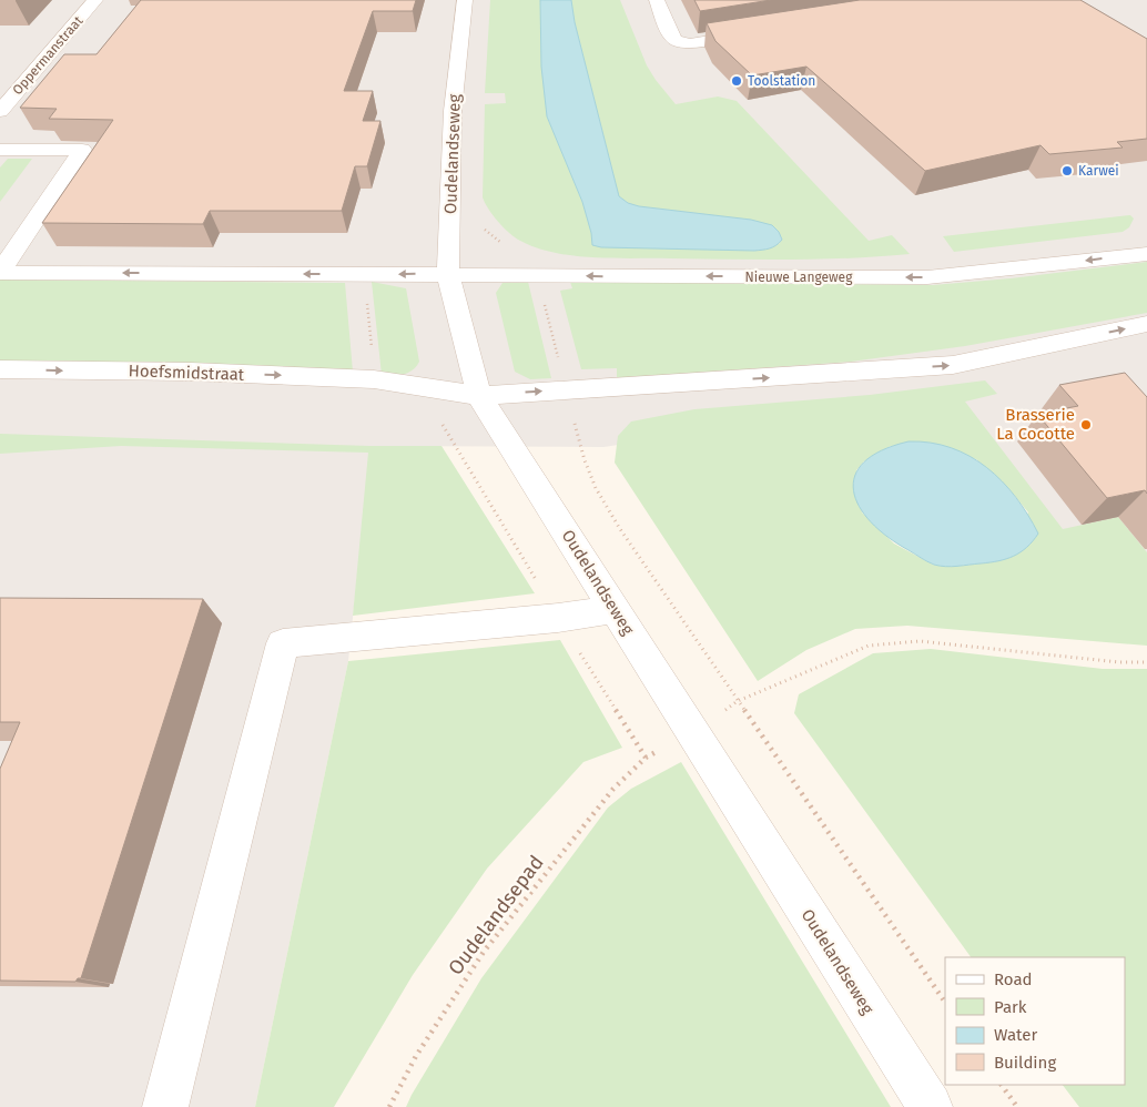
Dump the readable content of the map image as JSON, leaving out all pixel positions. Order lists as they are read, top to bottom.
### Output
{
  "streets": {
    "street": [
      "Oppermanstraat",
      "Oudelandseweg",
      "Nieuwe Langeweg",
      "Hoefsmidstraat"
    ],
    "path": ["Oudelandsepad"]
  },
  "crossings": [
    ["Oudelandseweg", "Nieuwe Langeweg"],
    ["Oudelandseweg", "Hoefsmidstraat"]
  ],
  "places": ["Toolstation", "Karwei", "Brasserie La Cocotte"],
  "legend": [
    "Road",
    "Park",
    "Water",
    "Building"
  ]
}
